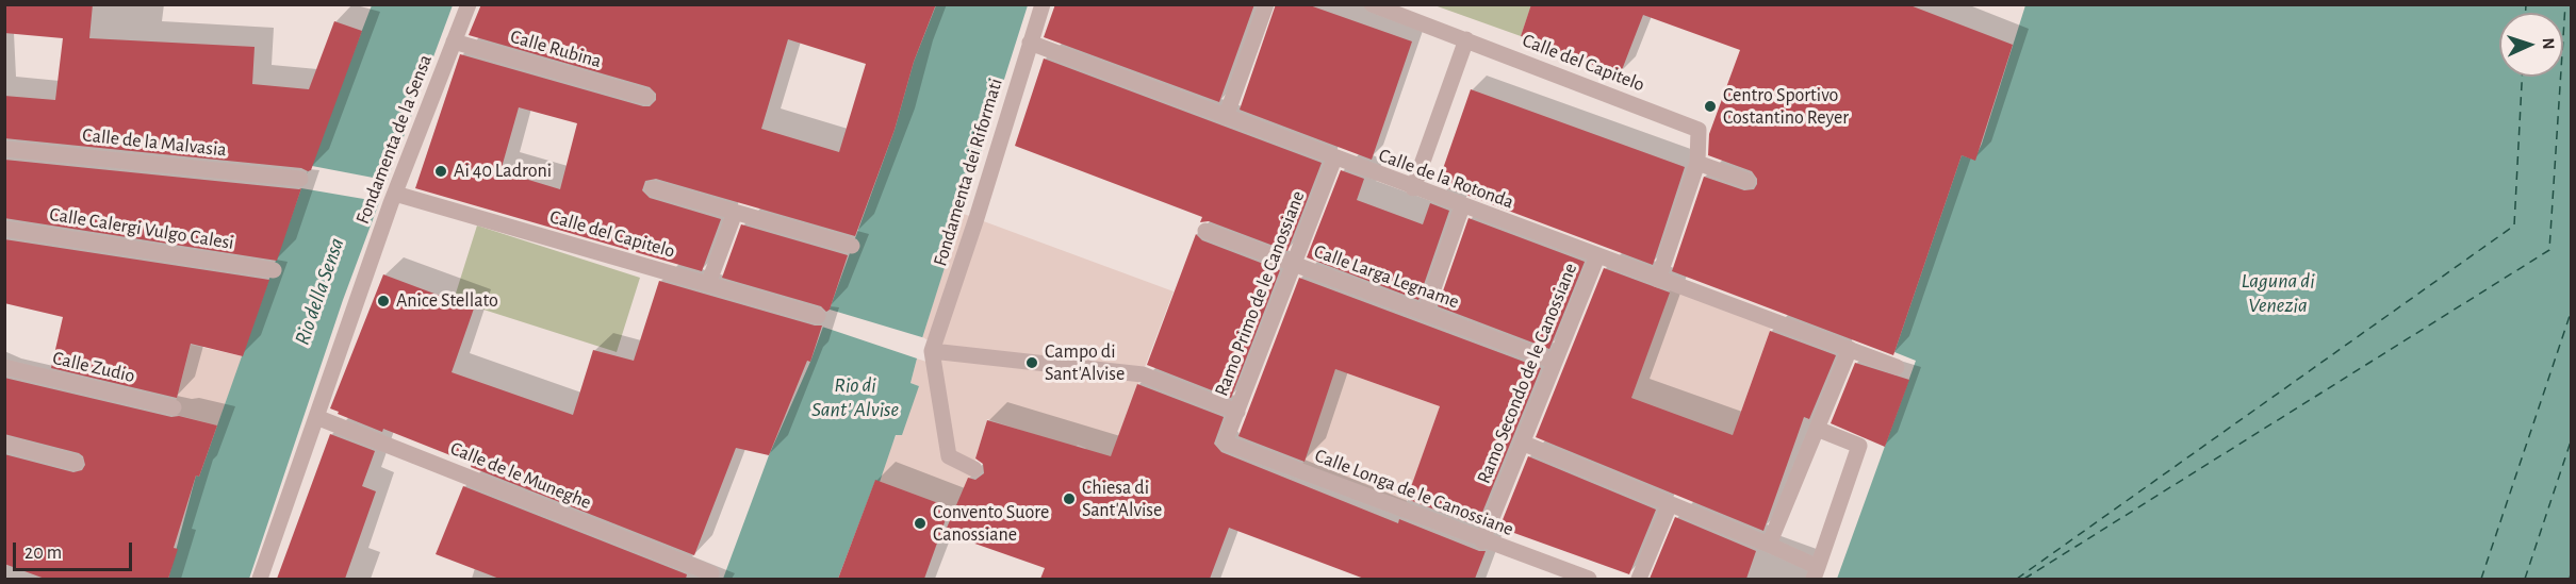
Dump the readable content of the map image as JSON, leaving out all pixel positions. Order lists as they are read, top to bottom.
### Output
{
  "streets": {
    "street": [
      "Calle Rubina",
      "Calle del Capitelo",
      "Fondamenta de la Sensa",
      "Calle de la Malvasia",
      "Fondamenta dei Riformati",
      "Calle de la Rotonda",
      "Calle Calergi Vulgo Calesi",
      "Calle Larga Legname",
      "Ramo Primo de le Canossiane",
      "Calle Zudio",
      "Ramo Secondo de le Canossiane",
      "Calle de le Muneghe",
      "Calle Longa de le Canossiane"
    ]
  },
  "crossings": [
    ["Calle Rubina", "Fondamenta de la Sensa"],
    ["Calle del Capitelo", "Fondamenta de la Sensa"],
    ["Fondamenta de la Sensa", "Calle de le Muneghe"],
    ["Fondamenta dei Riformati", "Calle de la Rotonda"],
    ["Calle de la Rotonda", "Ramo Primo de le Canossiane"],
    ["Calle de la Rotonda", "Ramo Secondo de le Canossiane"],
    ["Calle Larga Legname", "Ramo Primo de le Canossiane"],
    ["Calle Larga Legname", "Ramo Secondo de le Canossiane"],
    ["Ramo Primo de le Canossiane", "Calle Longa de le Canossiane"],
    ["Ramo Secondo de le Canossiane", "Calle Longa de le Canossiane"]
  ],
  "water": ["Laguna di Venezia", "Rio della Sensa", "Rio di Sant' Alvise"],
  "places": [
    "Centro Sportivo Costantino Reyer",
    "Ai 40 Ladroni",
    "Anice Stellato",
    "Campo di Sant'Alvise",
    "Chiesa di Sant'Alvise",
    "Convento Suore Canossiane"
  ],
  "scale_bar": "20 m",
  "north": "right"
}
